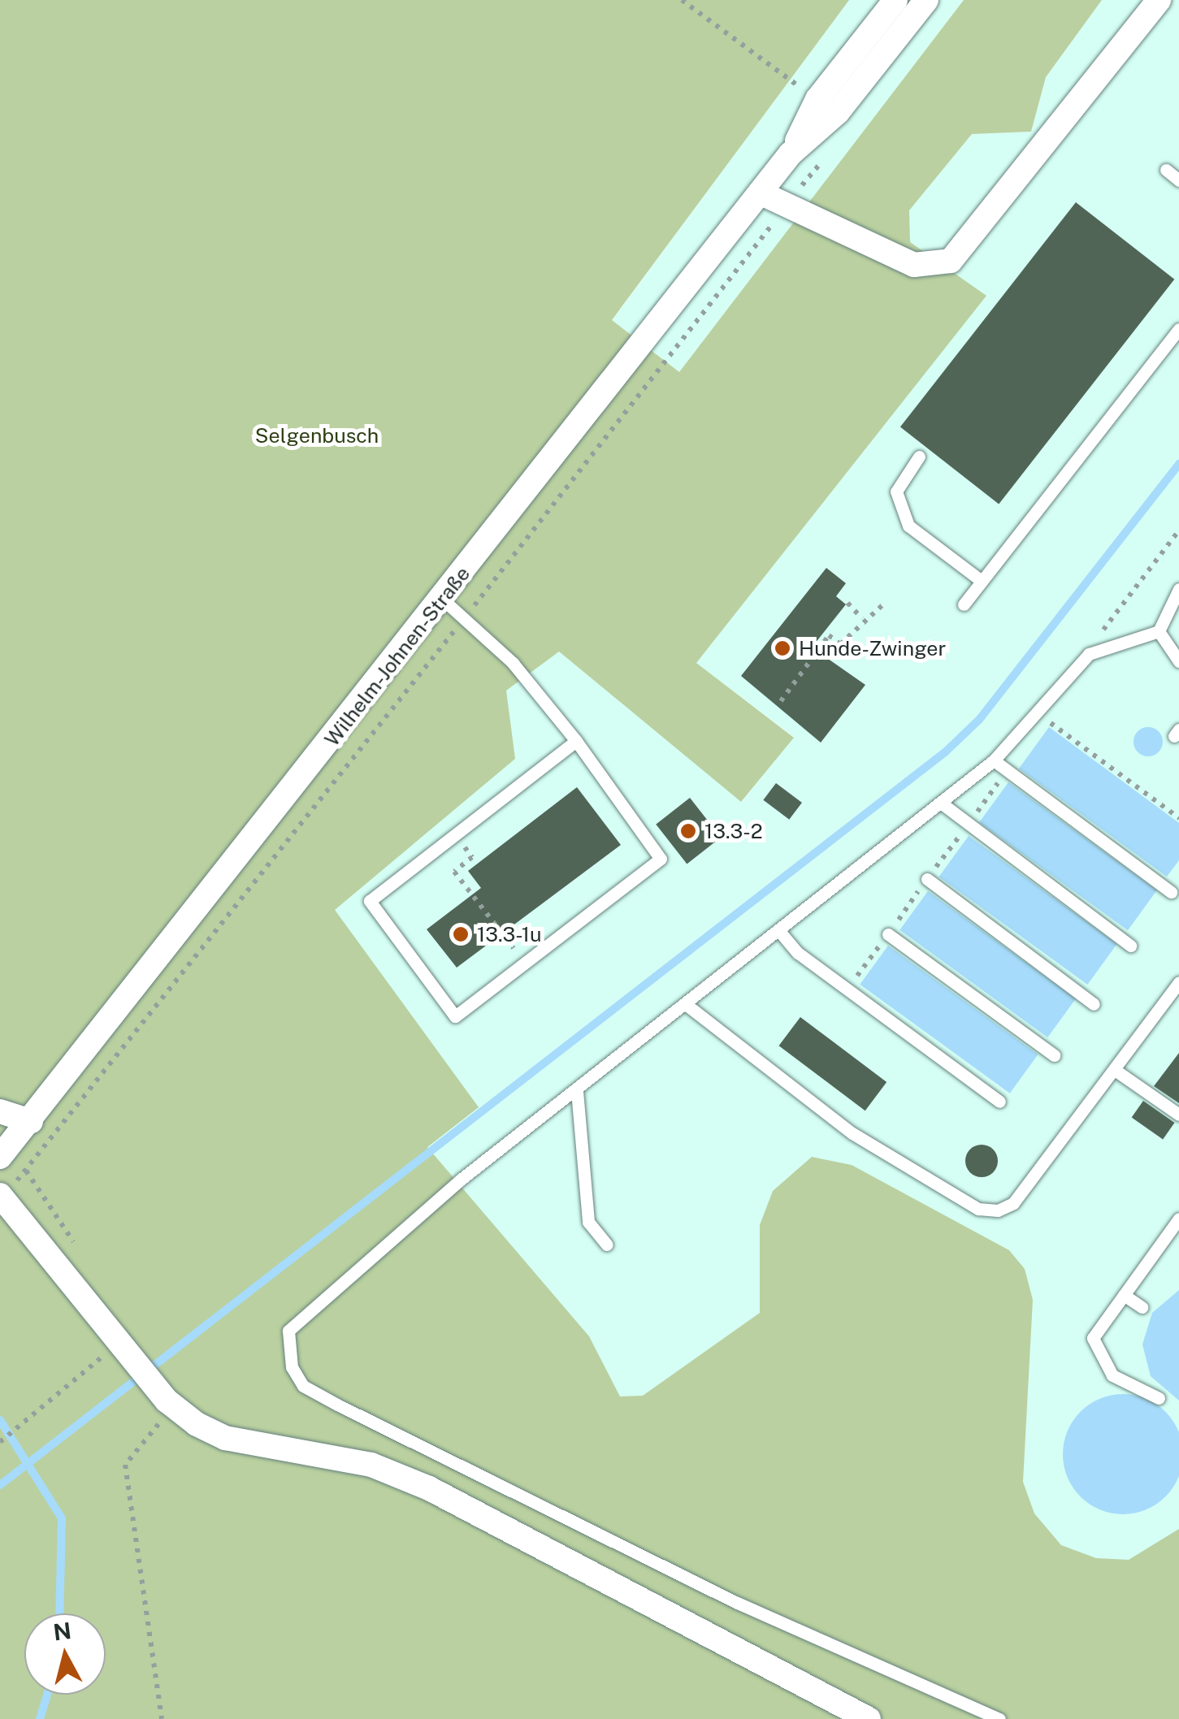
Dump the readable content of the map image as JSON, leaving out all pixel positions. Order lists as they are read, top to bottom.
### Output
{
  "streets": {
    "street": ["Wilhelm-Johnen-Straße"]
  },
  "parks": ["Selgenbusch"],
  "places": ["Hunde-Zwinger", "13.3-2", "13.3-1u"],
  "north": "top"
}
